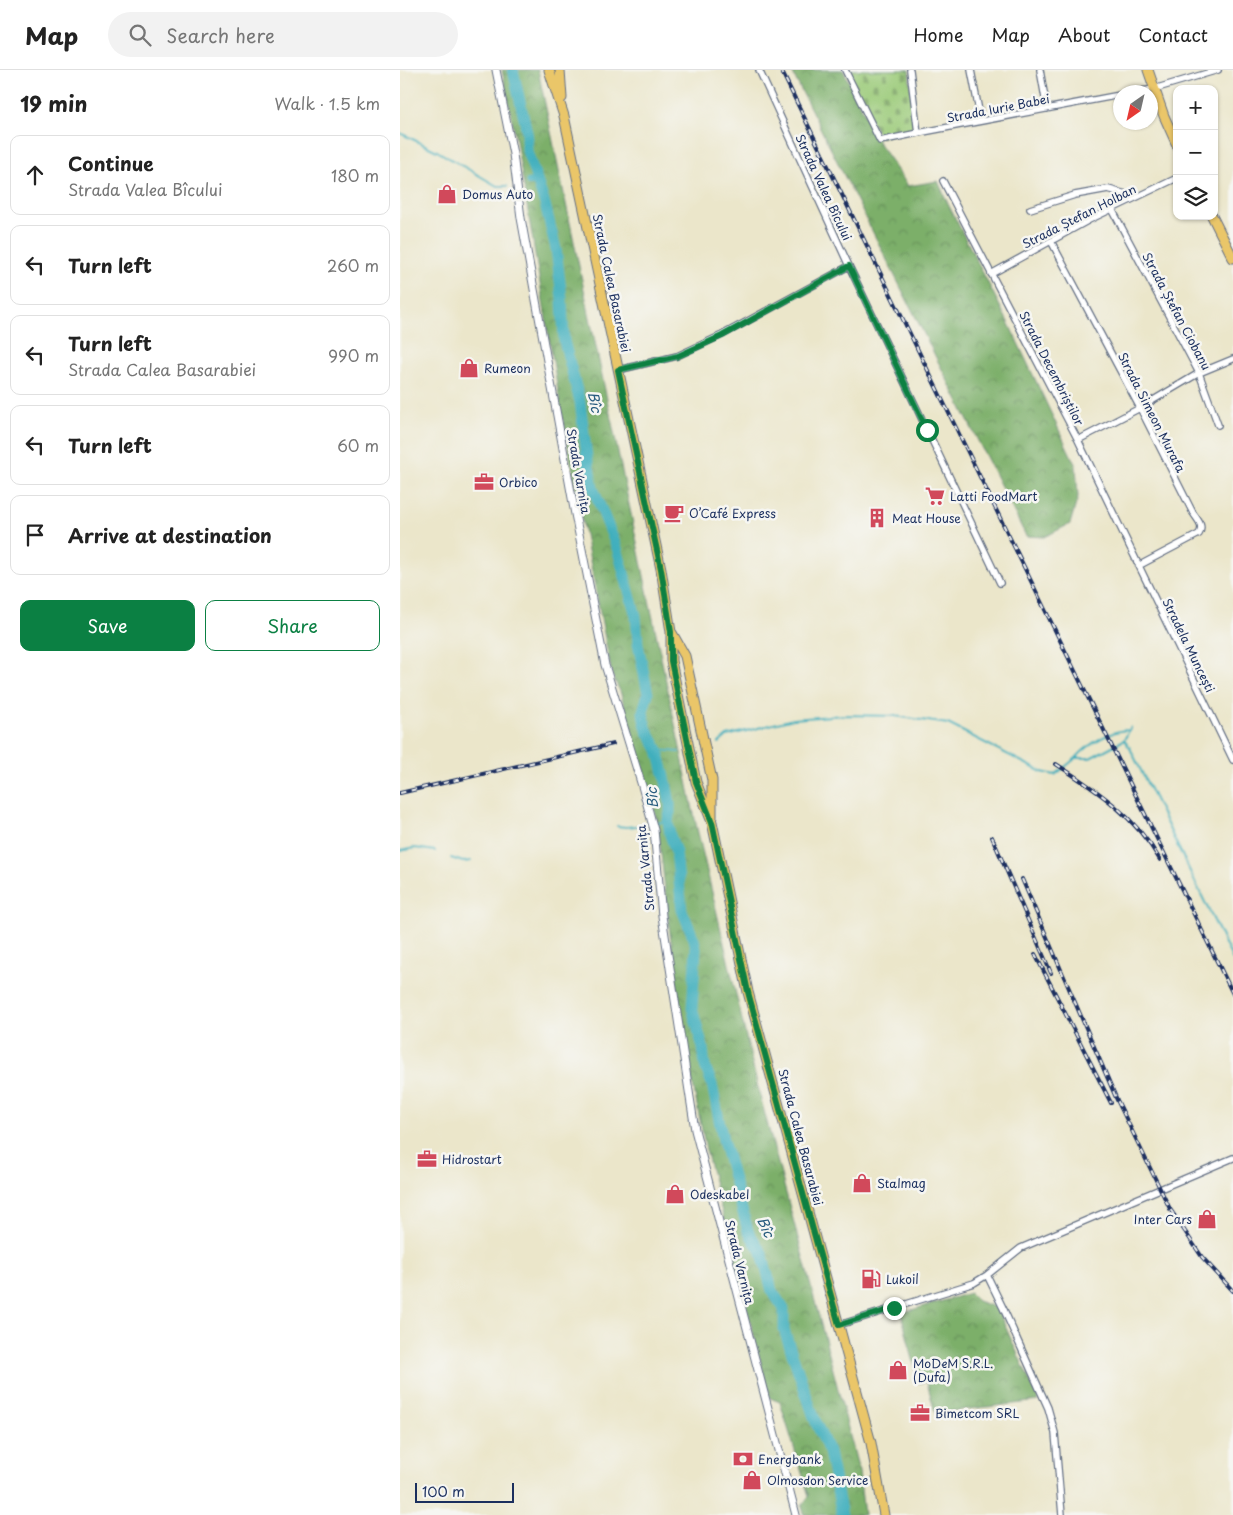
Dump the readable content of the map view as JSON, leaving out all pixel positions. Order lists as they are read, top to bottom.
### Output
{
  "streets": {
    "main road": ["Strada Calea Basarabiei"],
    "street": [
      "Strada Iurie Babei",
      "Strada Valea Bîcului",
      "Strada Ștefan Holban",
      "Strada Ștefan Ciobanu",
      "Strada Decembriștilor",
      "Strada Simeon Murafa",
      "Strada Varnița",
      "Stradela Muncești"
    ]
  },
  "crossings": [
    ["Strada Ștefan Holban", "Strada Ștefan Ciobanu"],
    ["Strada Ștefan Holban", "Strada Decembriștilor"],
    ["Strada Ștefan Holban", "Strada Simeon Murafa"],
    ["Strada Decembriștilor", "Strada Simeon Murafa"],
    ["Strada Decembriștilor", "Stradela Muncești"],
    ["Strada Simeon Murafa", "Stradela Muncești"]
  ],
  "water": ["Bîc"],
  "places": {
    "shop": [
      "Domus Auto",
      "Rumeon",
      "Stalmag",
      "Odeskabel",
      "Inter Cars",
      "MoDeM S.R.L. (Dufa)",
      "Olmosdon Service"
    ],
    "office": ["Orbico", "Hidrostart", "Bimetcom SRL"],
    "supermarket": ["Latti FoodMart"],
    "cafe": ["O’Café Express"],
    "building": ["Meat House"],
    "fuel station": ["Lukoil"],
    "bank": ["Energbank"]
  },
  "scale_bar": "100 m",
  "north": "bottom left",
  "page": {
    "header": "Map",
    "search": "Search here",
    "nav": [
      "Home",
      "Map",
      "About",
      "Contact"
    ],
    "heading": ["19 min", "Walk · 1.5 km"],
    "map_buttons": ["+", "−"],
    "list": [
      ["Continue", "Strada Valea Bîcului", "180 m"],
      ["Turn left", "260 m"],
      ["Turn left", "Strada Calea Basarabiei", "990 m"],
      ["Turn left", "60 m"],
      "Arrive at destination"
    ],
    "buttons": ["Save", "Share"],
    "scale": "100 m"
  }
}
